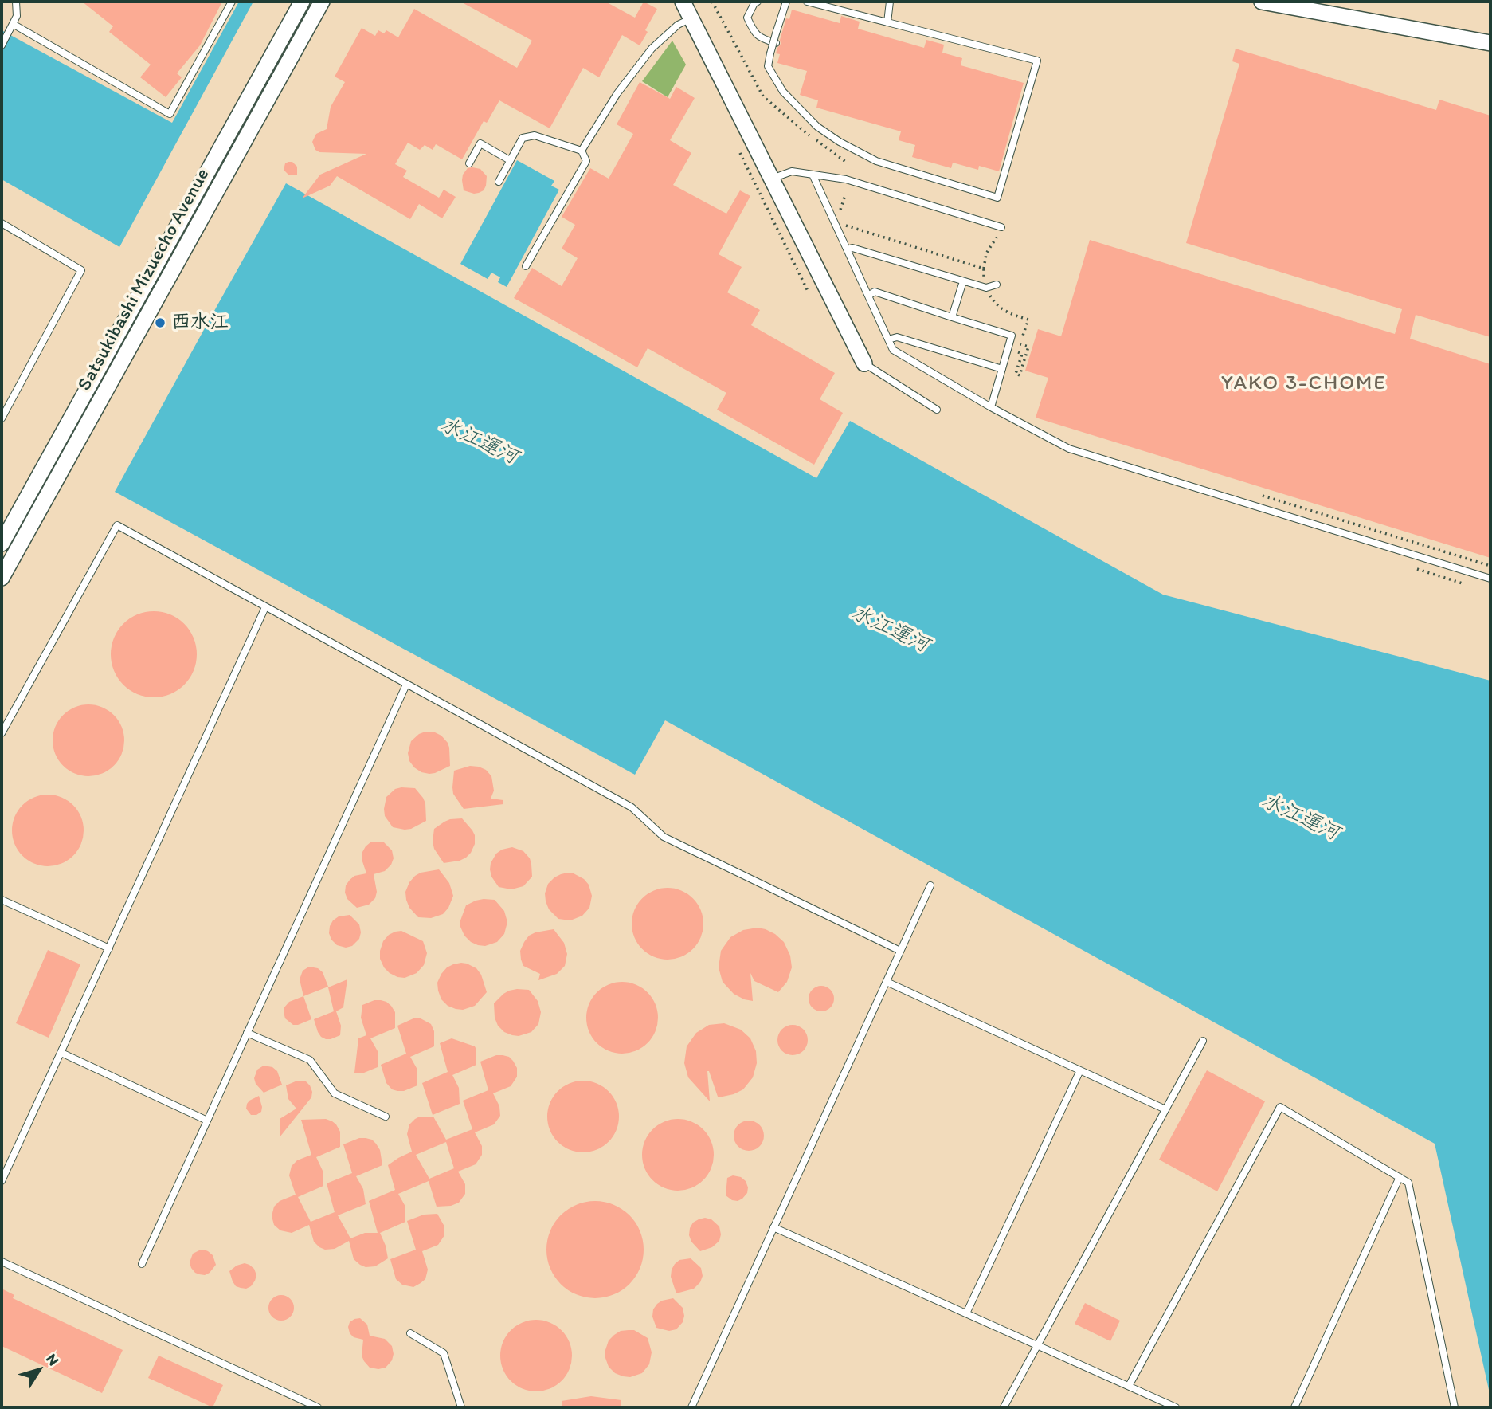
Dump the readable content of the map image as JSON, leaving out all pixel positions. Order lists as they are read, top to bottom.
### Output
{
  "streets": {
    "street": ["Satsukibashi Mizuecho Avenue"]
  },
  "districts": ["YAKO 3-CHOME"],
  "water": ["水江運河"],
  "places": ["西水江"],
  "north": "top right"
}
